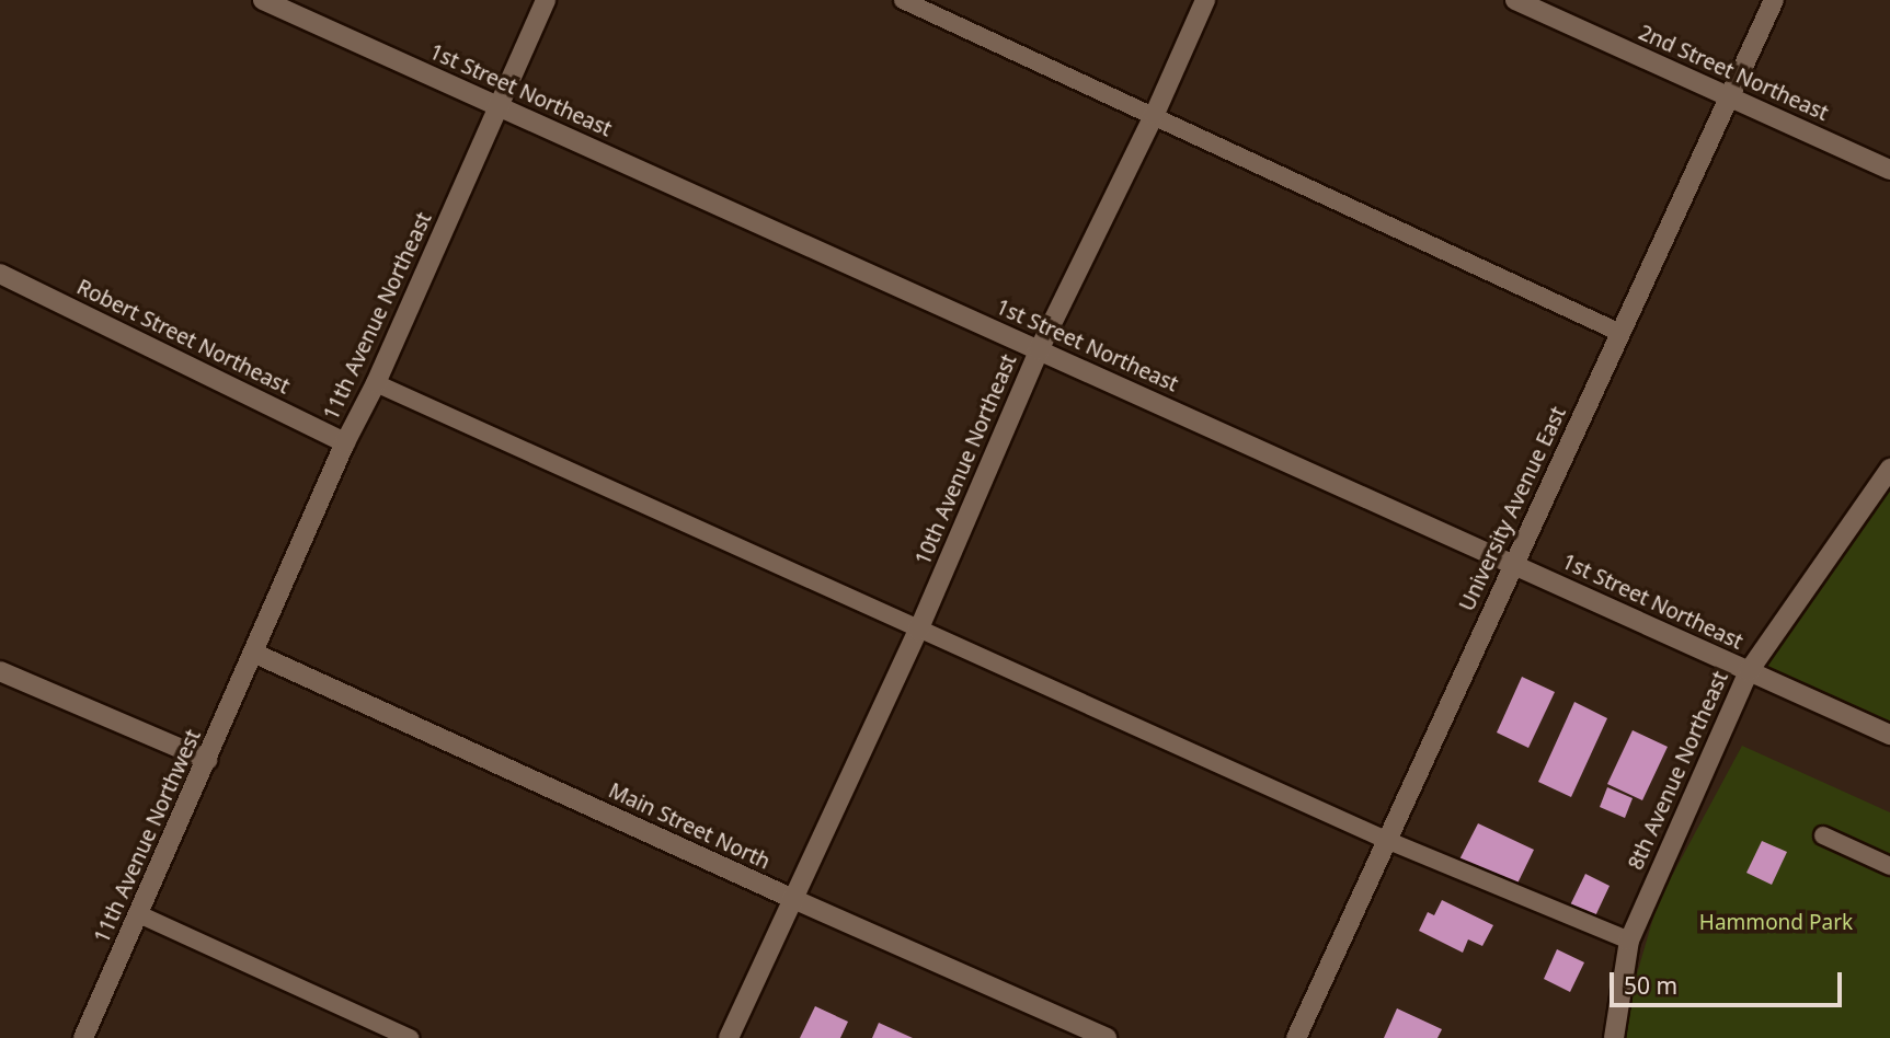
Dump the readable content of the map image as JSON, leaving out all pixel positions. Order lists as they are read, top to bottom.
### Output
{
  "streets": {
    "street": [
      "2nd Street Northeast",
      "1st Street Northeast",
      "11th Avenue Northeast",
      "Robert Street Northeast",
      "10th Avenue Northeast",
      "University Avenue East",
      "8th Avenue Northeast",
      "Main Street North",
      "11th Avenue Northwest"
    ]
  },
  "crossings": [
    ["2nd Street Northeast", "University Avenue East"],
    ["1st Street Northeast", "11th Avenue Northeast"],
    ["1st Street Northeast", "10th Avenue Northeast"],
    ["1st Street Northeast", "University Avenue East"],
    ["1st Street Northeast", "8th Avenue Northeast"],
    ["11th Avenue Northeast", "Robert Street Northeast"],
    ["11th Avenue Northeast", "Main Street North"],
    ["11th Avenue Northeast", "11th Avenue Northwest"],
    ["10th Avenue Northeast", "Main Street North"],
    ["Main Street North", "11th Avenue Northwest"]
  ],
  "parks": ["Hammond Park"],
  "scale_bar": "50 m"
}
